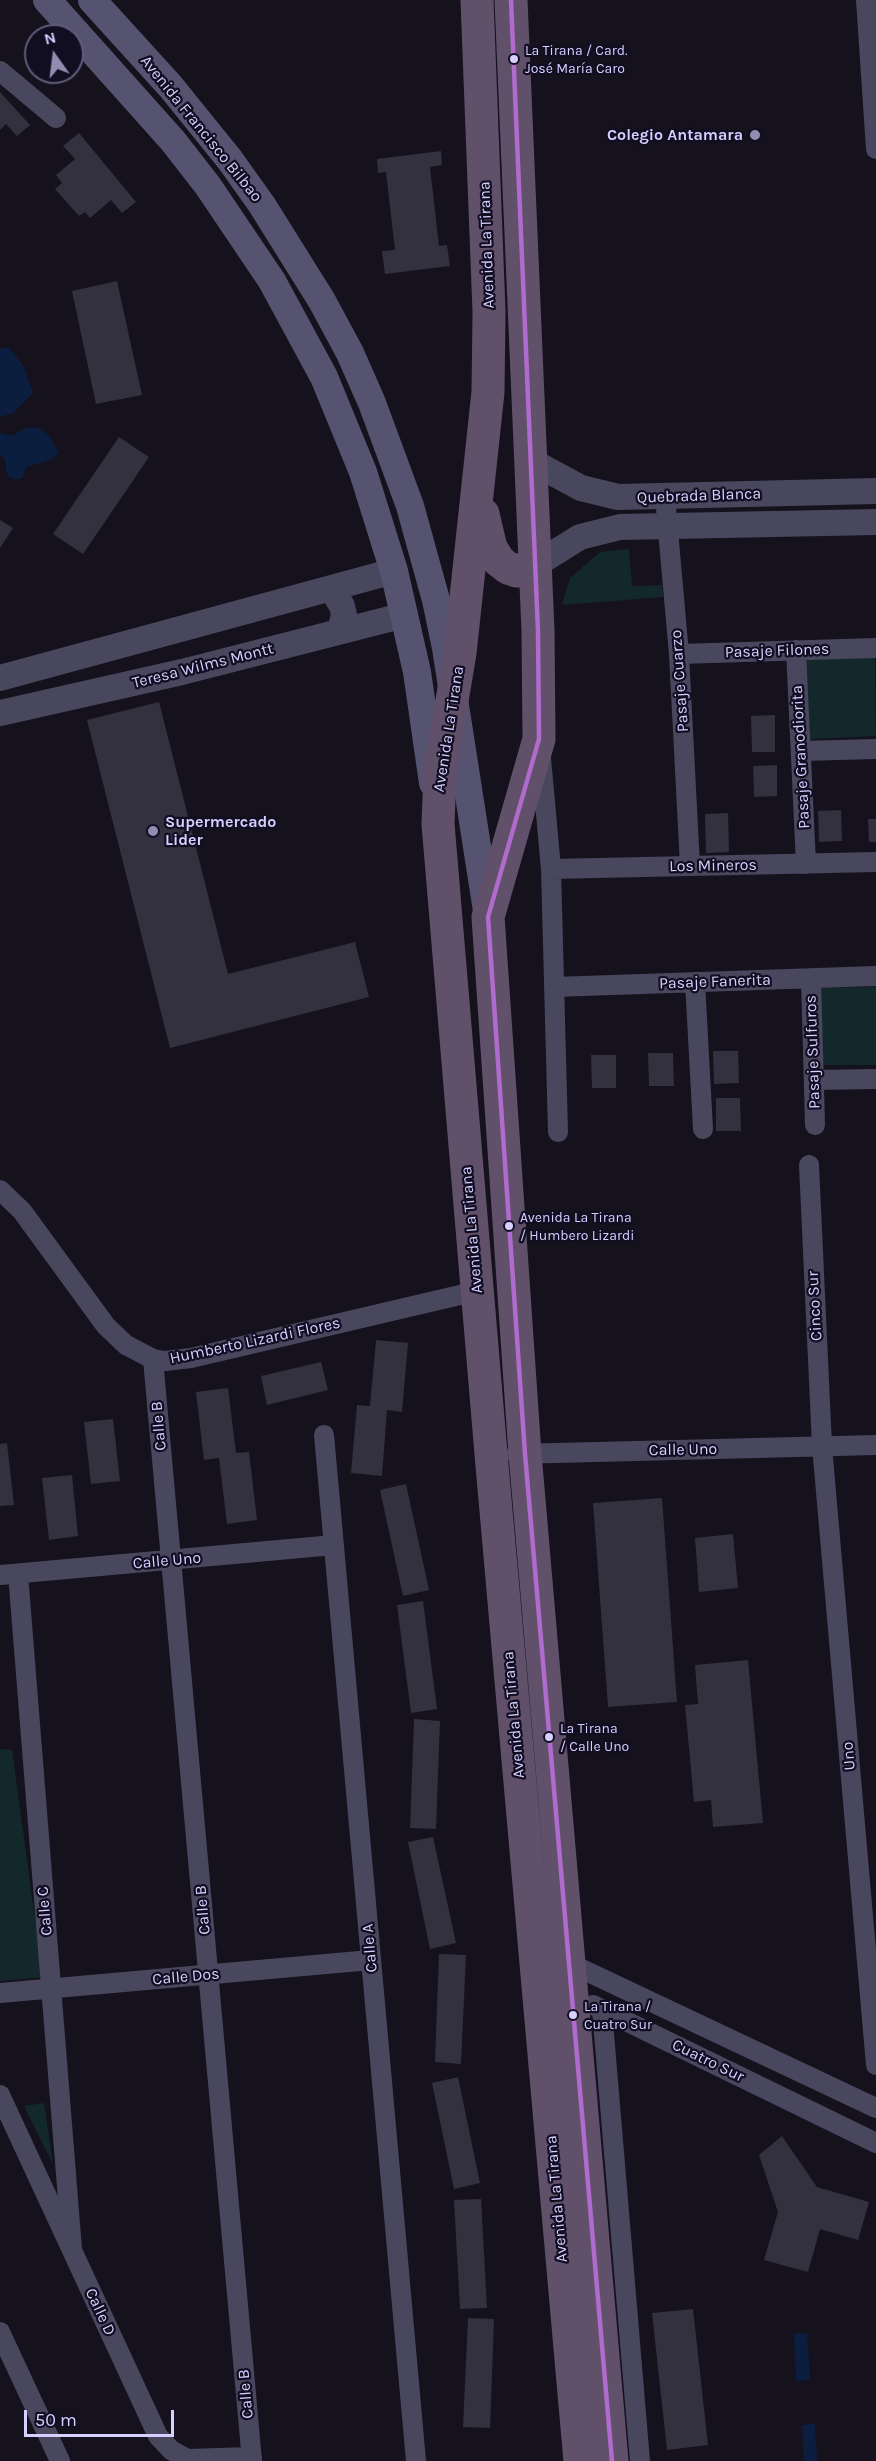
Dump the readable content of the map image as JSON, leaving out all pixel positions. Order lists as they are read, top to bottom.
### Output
{
  "streets": {
    "highway": ["Avenida La Tirana"],
    "main road": ["Avenida Francisco Bilbao"],
    "street": [
      "Quebrada Blanca",
      "Pasaje Filones",
      "Teresa Wilms Montt",
      "Pasaje Cuarzo",
      "Pasaje Granodiorita",
      "Los Mineros",
      "Pasaje Fanerita",
      "Pasaje Sulfuros",
      "Cinco Sur",
      "Humberto Lizardi Flores",
      "Calle B",
      "Calle Uno",
      "Uno",
      "Calle C",
      "Calle A",
      "Calle Dos",
      "Cuatro Sur",
      "Calle D"
    ]
  },
  "crossings": [
    ["Avenida Francisco Bilbao", "Avenida La Tirana"],
    ["Avenida Francisco Bilbao", "Teresa Wilms Montt"],
    ["Avenida La Tirana", "Quebrada Blanca"],
    ["Avenida La Tirana", "Los Mineros"],
    ["Avenida La Tirana", "Pasaje Fanerita"],
    ["Avenida La Tirana", "Humberto Lizardi Flores"],
    ["Avenida La Tirana", "Calle Uno"],
    ["Avenida La Tirana", "Cuatro Sur"],
    ["Quebrada Blanca", "Pasaje Cuarzo"],
    ["Pasaje Filones", "Pasaje Cuarzo"],
    ["Pasaje Filones", "Pasaje Granodiorita"],
    ["Pasaje Cuarzo", "Los Mineros"],
    ["Pasaje Granodiorita", "Los Mineros"],
    ["Pasaje Fanerita", "Pasaje Sulfuros"],
    ["Cinco Sur", "Calle Uno"],
    ["Cinco Sur", "Uno"],
    ["Humberto Lizardi Flores", "Calle B"],
    ["Calle B", "Calle Uno"],
    ["Calle B", "Calle Dos"],
    ["Calle B", "Calle D"],
    ["Calle Uno", "Uno"],
    ["Calle Uno", "Calle C"],
    ["Calle Uno", "Calle A"],
    ["Calle C", "Calle Dos"],
    ["Calle C", "Calle D"],
    ["Calle A", "Calle Dos"]
  ],
  "places": [
    "La Tirana / Card. José María Caro",
    "Colegio Antamara",
    "Supermercado Lider",
    "Avenida La Tirana / Humbero Lizardi",
    "La Tirana / Calle Uno",
    "La Tirana / Cuatro Sur"
  ],
  "scale_bar": "50 m",
  "north": "top"
}
